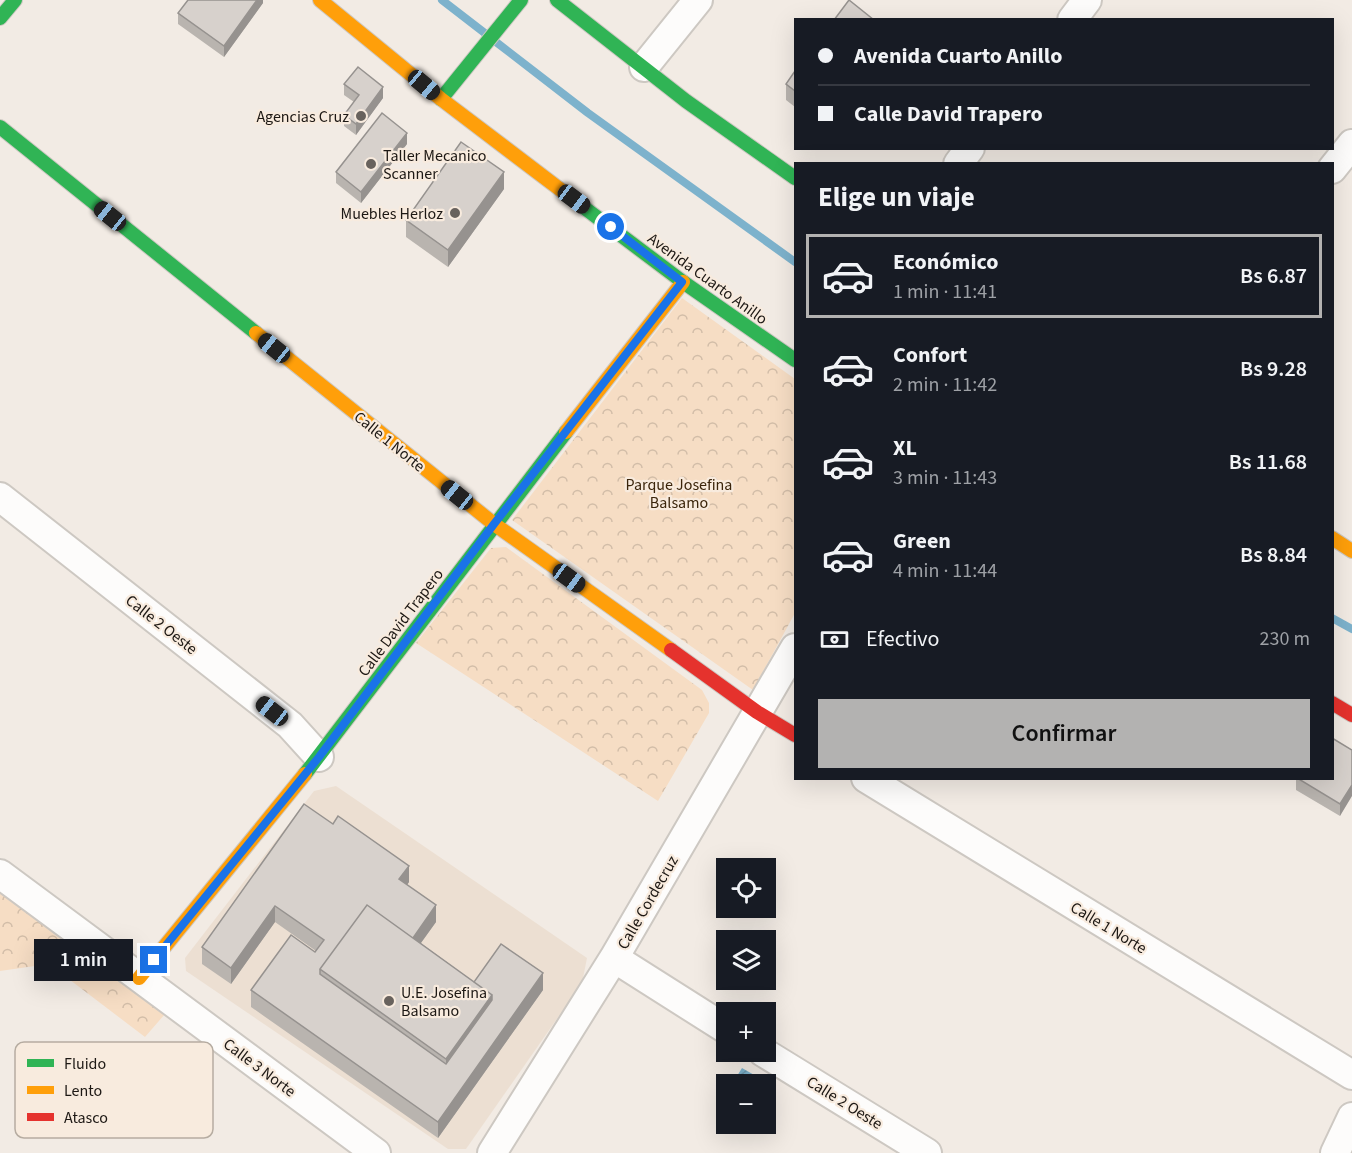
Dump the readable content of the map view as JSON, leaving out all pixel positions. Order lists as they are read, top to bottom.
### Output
{
  "streets": {
    "main road": ["Avenida Cuarto Anillo", "Calle 1 Norte", "Calle David Trapero"],
    "street": ["Calle 2 Oeste", "Calle Cordecruz", "Calle 3 Norte"]
  },
  "crossings": [
    ["Avenida Cuarto Anillo", "Calle David Trapero"],
    ["Calle 1 Norte", "Calle David Trapero"],
    ["Calle 1 Norte", "Calle Cordecruz"],
    ["Calle David Trapero", "Calle 2 Oeste"],
    ["Calle David Trapero", "Calle 3 Norte"]
  ],
  "parks": ["Parque Josefina Balsamo"],
  "places": [
    "Agencias Cruz",
    "Taller Mecanico Scanner",
    "Muebles Herloz",
    "U.E. Josefina Balsamo"
  ],
  "legend": ["Fluido", "Lento", "Atasco"],
  "page": {
    "banner": ["Avenida Cuarto Anillo", "Calle David Trapero"],
    "heading": "Elige un viaje",
    "list": [
      {
        "name": "Económico",
        "note": "1 min · 11:41",
        "value": "Bs 6.87"
      },
      {
        "name": "Confort",
        "note": "2 min · 11:42",
        "value": "Bs 9.28"
      },
      {
        "name": "XL",
        "note": "3 min · 11:43",
        "value": "Bs 11.68"
      },
      {
        "name": "Green",
        "note": "4 min · 11:44",
        "value": "Bs 8.84"
      }
    ],
    "pay": ["Efectivo", "230 m"],
    "buttons": "Confirmar",
    "map_buttons": ["+", "−"],
    "bubble": "1 min"
  }
}
